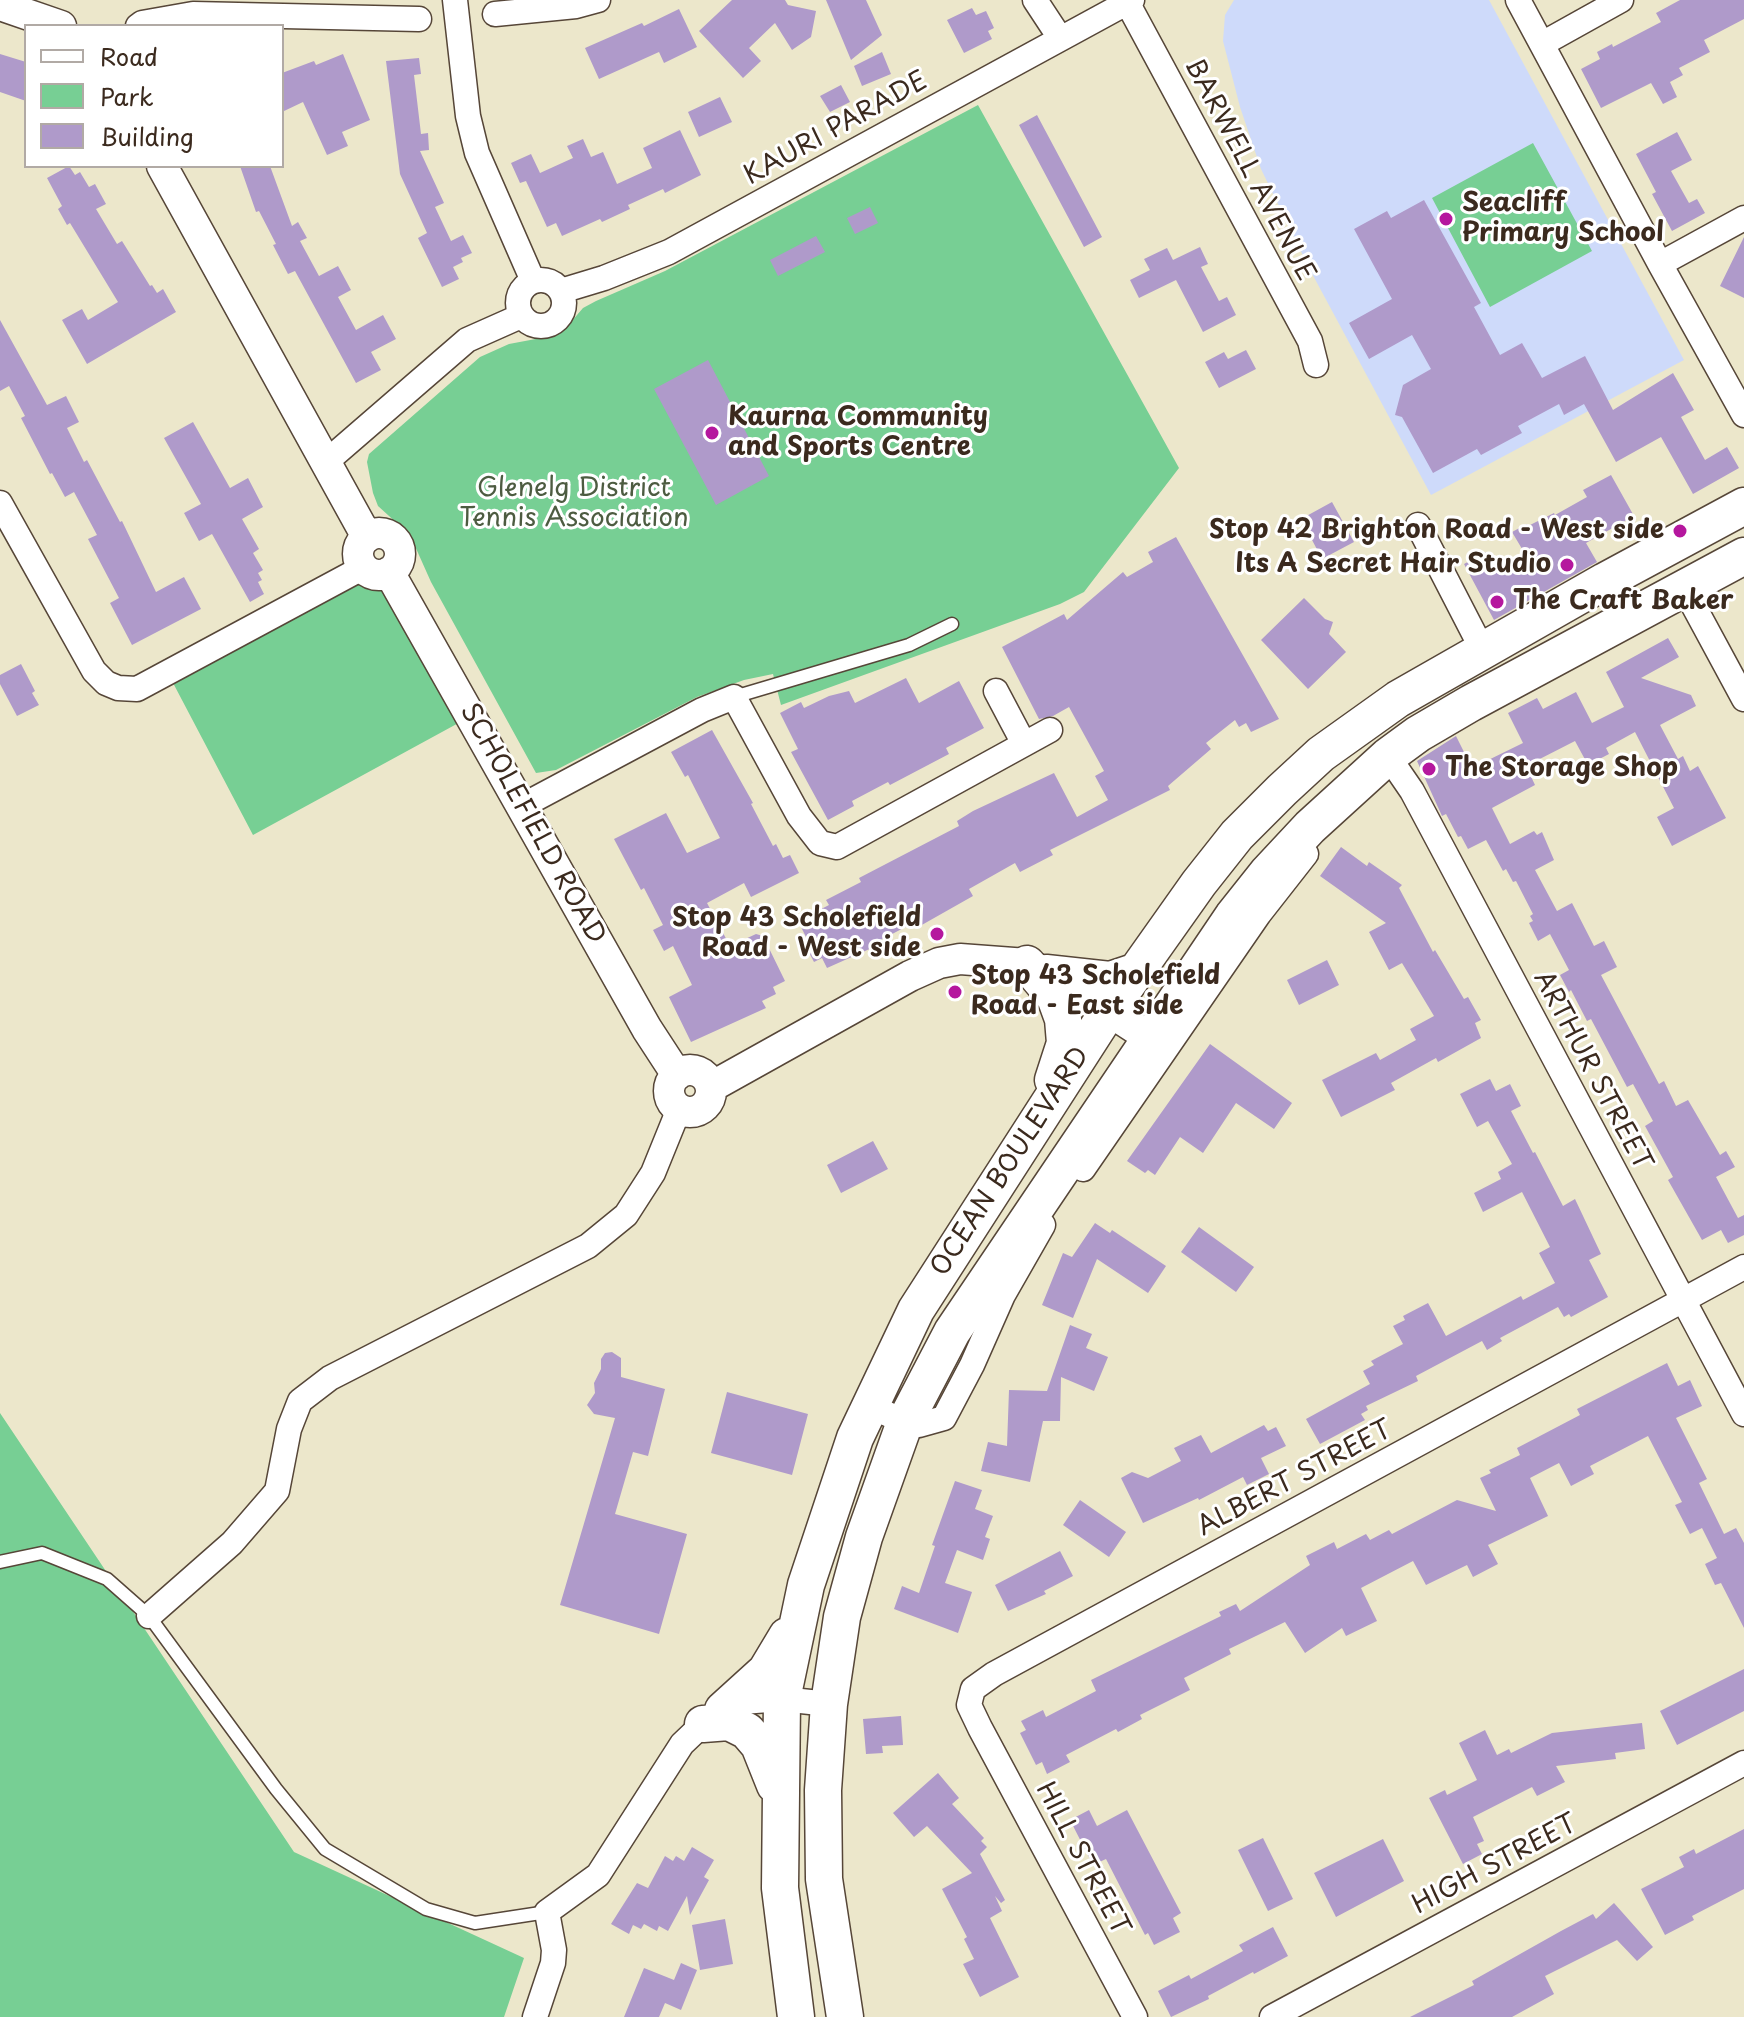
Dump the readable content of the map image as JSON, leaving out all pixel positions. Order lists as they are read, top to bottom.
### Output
{
  "streets": {
    "main road": ["OCEAN BOULEVARD"],
    "street": [
      "KAURI PARADE",
      "BARWELL AVENUE",
      "SCHOLEFIELD ROAD",
      "ARTHUR STREET",
      "ALBERT STREET",
      "HILL STREET",
      "HIGH STREET"
    ]
  },
  "crossings": [
    ["KAURI PARADE", "BARWELL AVENUE"],
    ["ARTHUR STREET", "OCEAN BOULEVARD"],
    ["ARTHUR STREET", "ALBERT STREET"],
    ["ALBERT STREET", "HILL STREET"]
  ],
  "parks": ["Glenelg District Tennis Association"],
  "places": [
    "Seacliff Primary School",
    "Kaurna Community and Sports Centre",
    "Stop 42 Brighton Road - West side",
    "Its A Secret Hair Studio",
    "The Craft Baker",
    "The Storage Shop",
    "Stop 43 Scholefield Road - West side",
    "Stop 43 Scholefield Road - East side"
  ],
  "legend": ["Road", "Park", "Building"]
}
